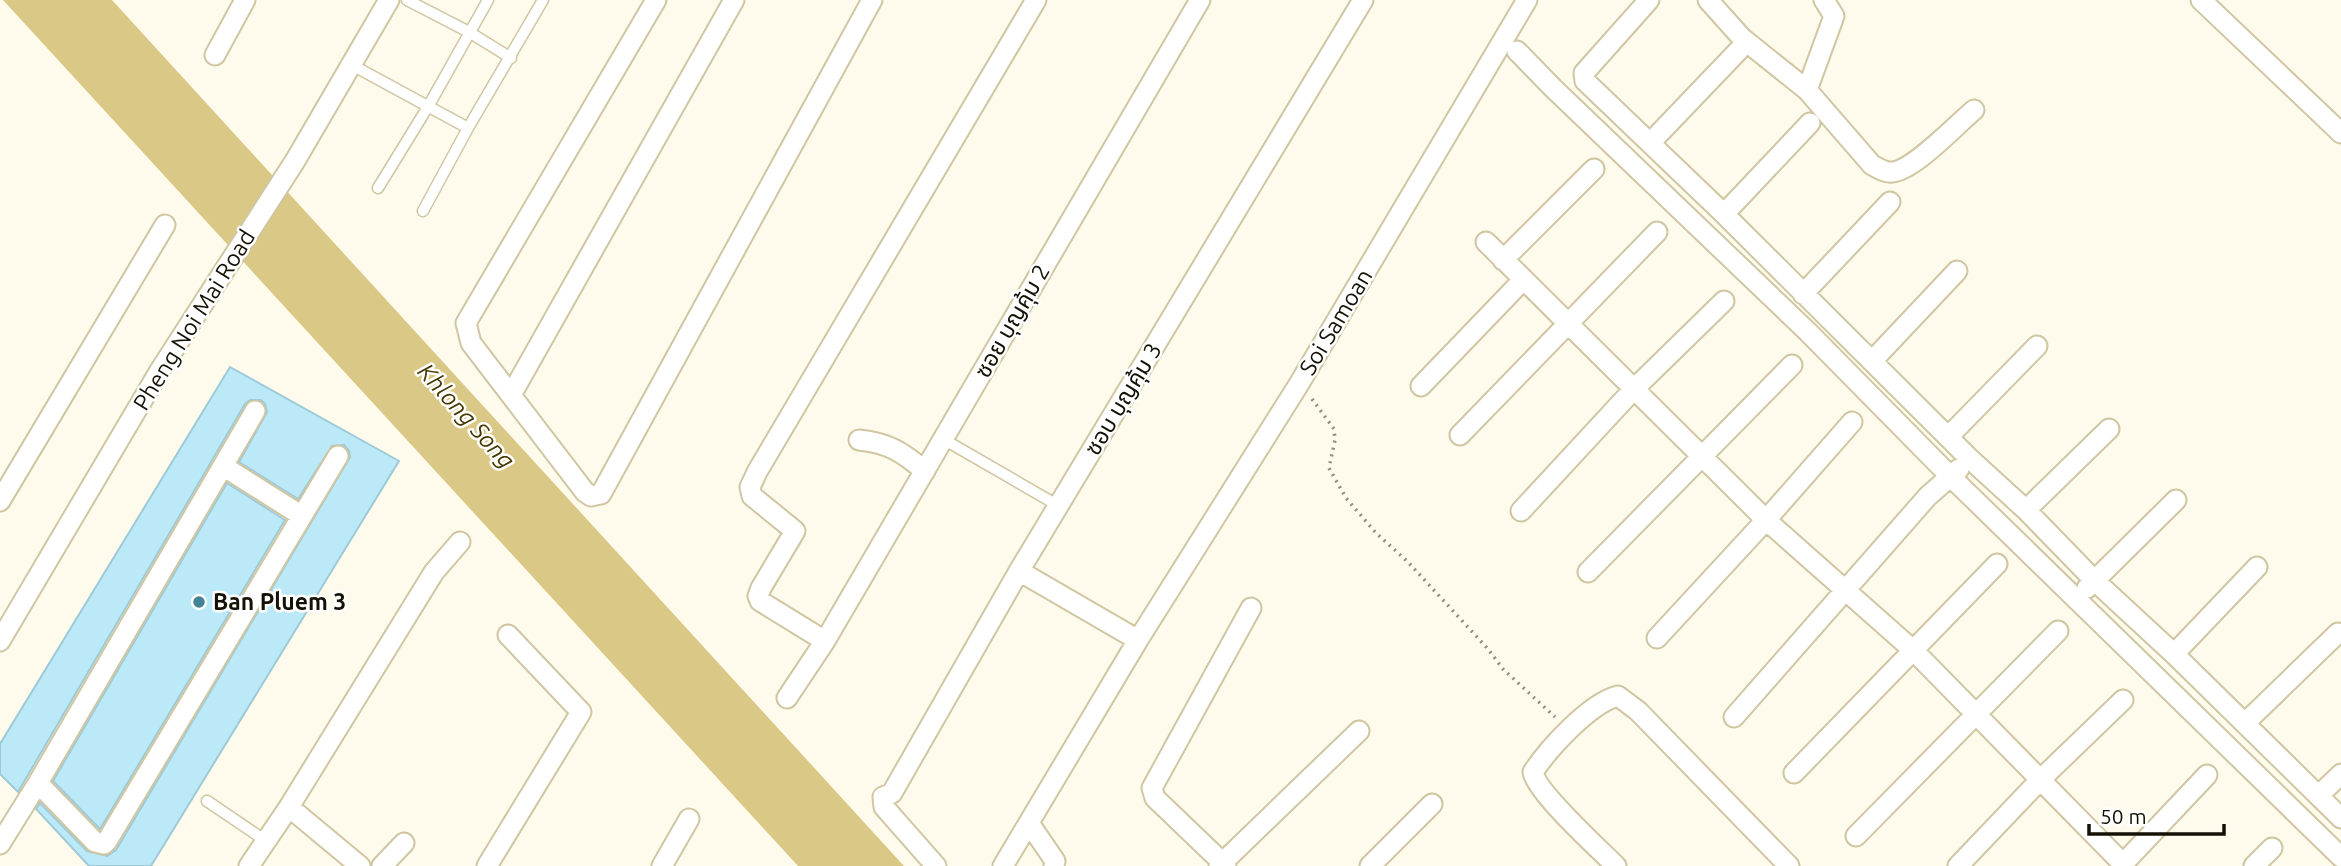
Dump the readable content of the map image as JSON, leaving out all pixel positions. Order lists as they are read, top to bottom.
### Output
{
  "streets": {
    "street": [
      "Pheng Noi Mai Road",
      "ซอย บุญคุ้ม 2",
      "Soi Samoan",
      "ซอบ บุญคุ้ม 3"
    ]
  },
  "water": ["Khlong Song"],
  "places": ["Ban Pluem 3"],
  "scale_bar": "50 m"
}
